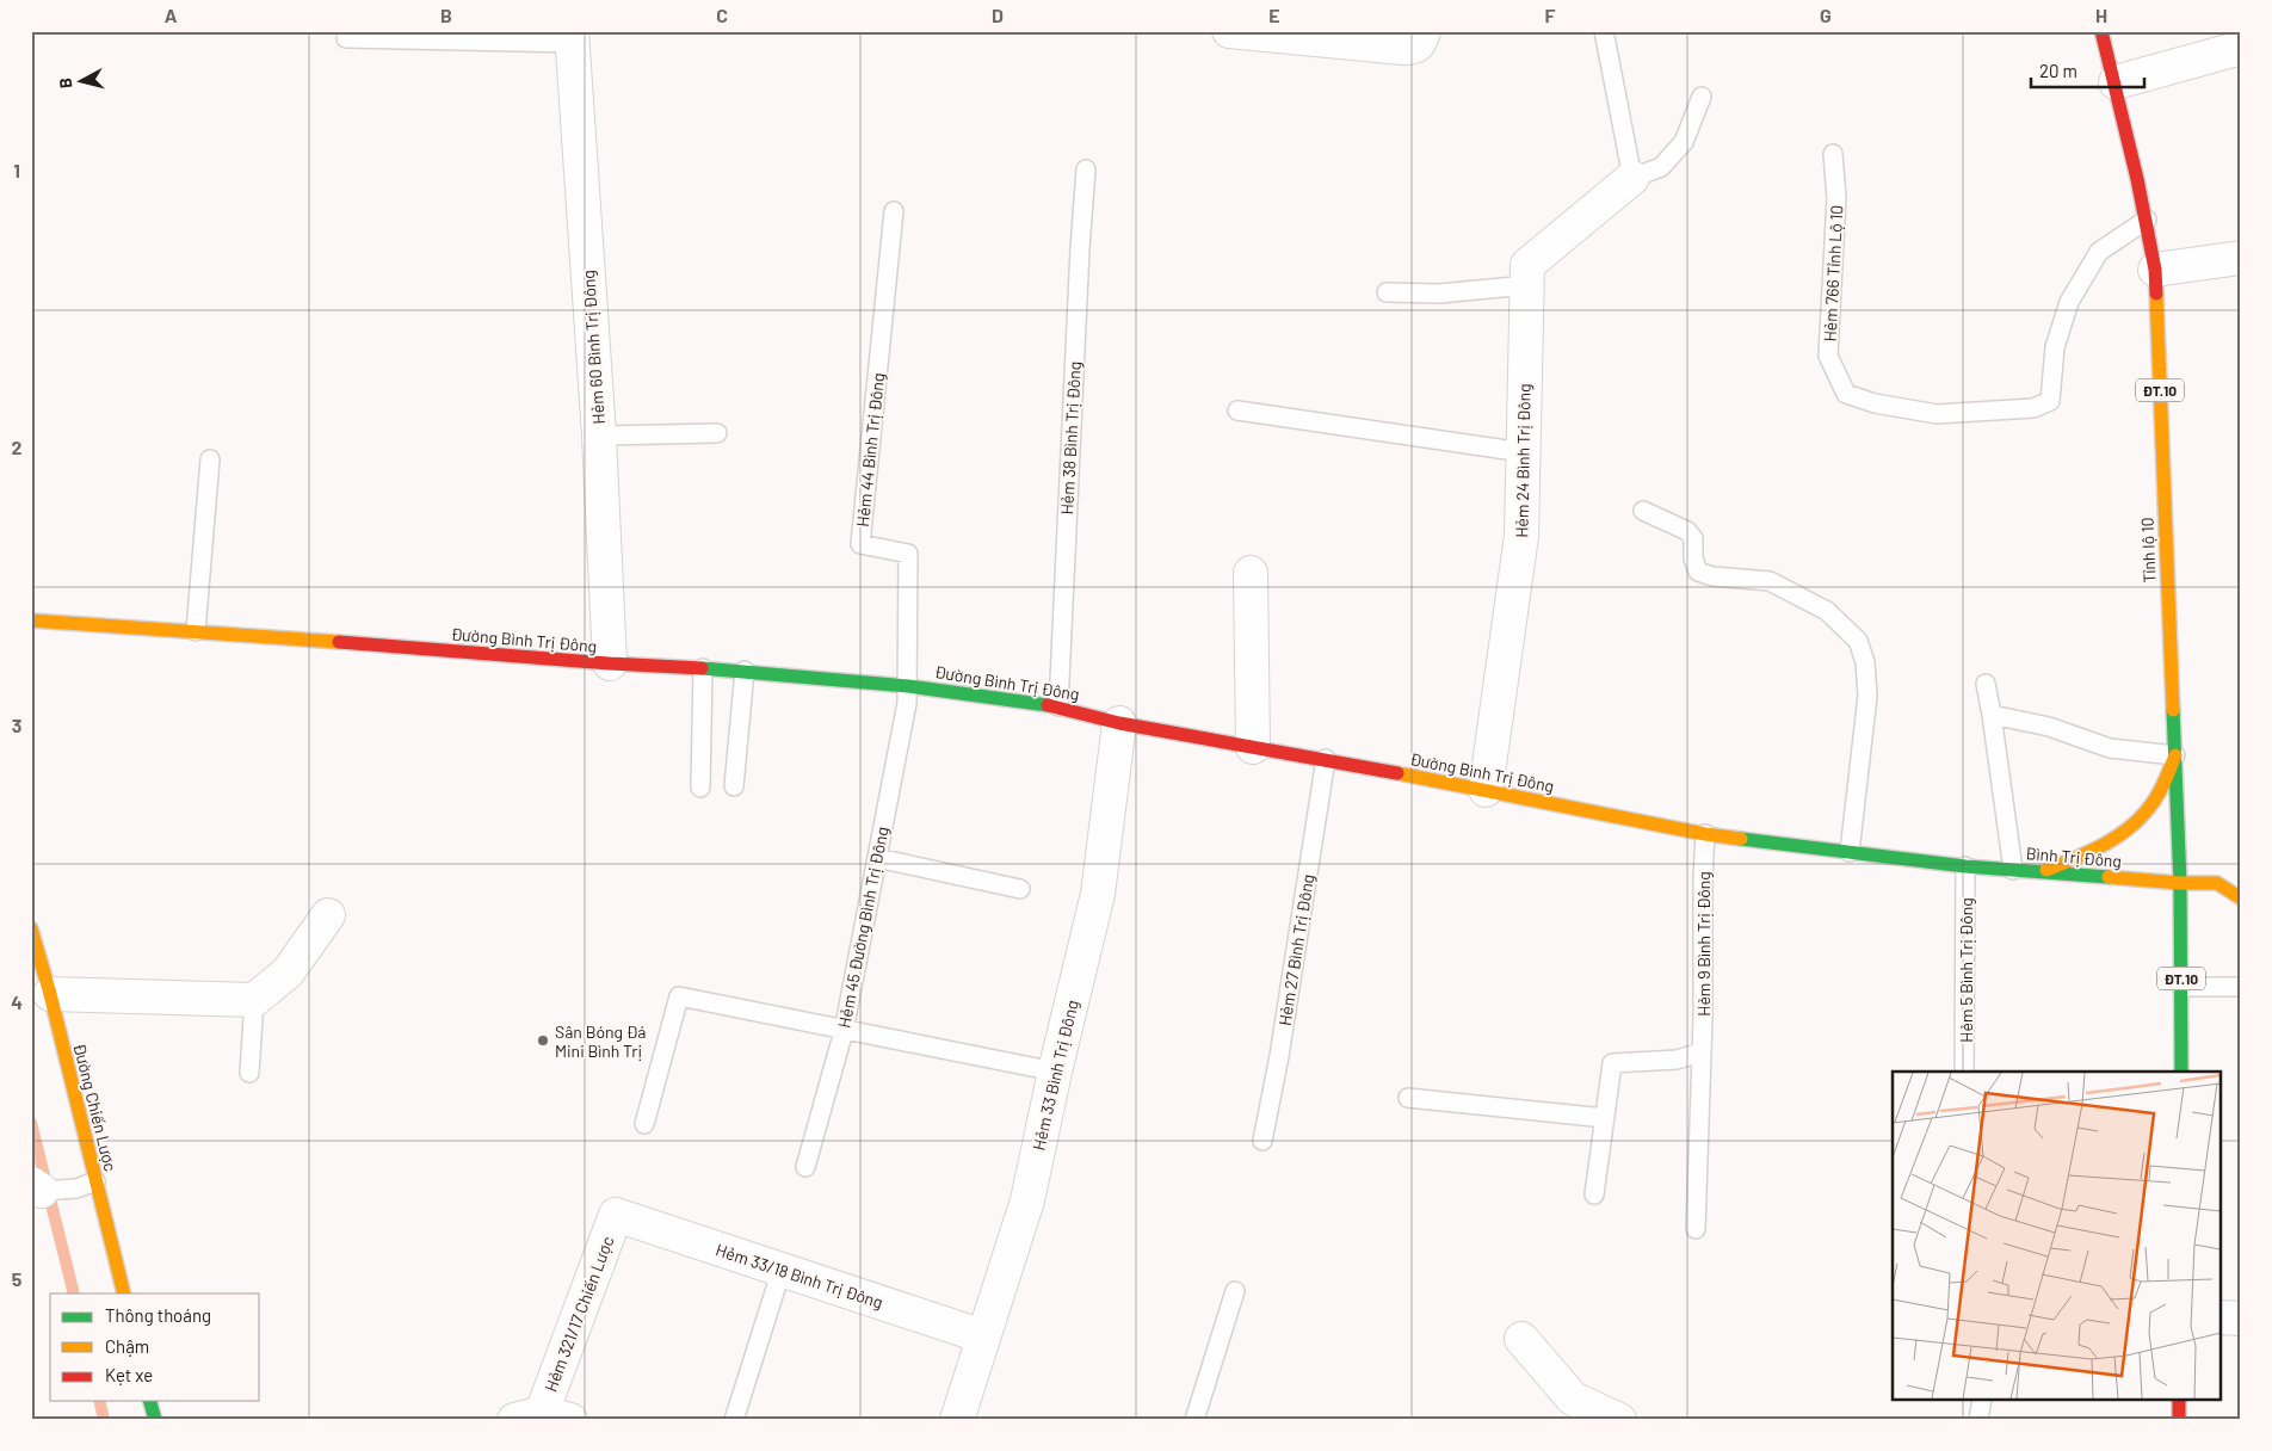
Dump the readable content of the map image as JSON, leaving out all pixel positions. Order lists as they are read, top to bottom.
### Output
{
  "streets": {
    "street": [
      "Hẻm 60 Bình Trị Đông",
      "ĐT.10",
      "Hẻm 24 Bình Trị Đông",
      "Tỉnh lộ 10",
      "Đường Bình Trị Đông",
      "Bình Trị Đông",
      "Hẻm 33 Bình Trị Đông",
      "Đường Chiến Lược",
      "Hẻm 33/18 Bình Trị Đông",
      "Hẻm 321/17 Chiến Lược"
    ],
    "lane": [
      "Hẻm 766 Tỉnh Lộ 10",
      "Hẻm 38 Bình Trị Đông",
      "Hẻm 44 Bình Trị Đông",
      "Hẻm 45 Đường Bình Trị Đông",
      "Hẻm 9 Bình Trị Đông",
      "Hẻm 27 Bình Trị Đông",
      "Hẻm 5 Bình Trị Đông"
    ]
  },
  "crossings": [
    ["Hẻm 766 Tỉnh Lộ 10", "Tỉnh lộ 10"],
    ["Hẻm 60 Bình Trị Đông", "Đường Bình Trị Đông"],
    ["Hẻm 38 Bình Trị Đông", "Đường Bình Trị Đông"],
    ["Hẻm 44 Bình Trị Đông", "Đường Bình Trị Đông"],
    ["Hẻm 44 Bình Trị Đông", "Hẻm 45 Đường Bình Trị Đông"],
    ["Hẻm 24 Bình Trị Đông", "Đường Bình Trị Đông"],
    ["Tỉnh lộ 10", "Bình Trị Đông"],
    ["Đường Bình Trị Đông", "Bình Trị Đông"],
    ["Đường Bình Trị Đông", "Hẻm 45 Đường Bình Trị Đông"],
    ["Đường Bình Trị Đông", "Hẻm 9 Bình Trị Đông"],
    ["Đường Bình Trị Đông", "Hẻm 27 Bình Trị Đông"],
    ["Đường Bình Trị Đông", "Hẻm 5 Bình Trị Đông"],
    ["Đường Bình Trị Đông", "Hẻm 33 Bình Trị Đông"],
    ["Bình Trị Đông", "Hẻm 5 Bình Trị Đông"],
    ["Hẻm 33 Bình Trị Đông", "Hẻm 33/18 Bình Trị Đông"],
    ["Hẻm 33/18 Bình Trị Đông", "Hẻm 321/17 Chiến Lược"]
  ],
  "places": ["Sân Bóng Đá Mini Bình Trị"],
  "legend": ["Thông thoáng", "Chậm", "Kẹt xe"],
  "scale_bar": "20 m",
  "north": "left",
  "grid": {
    "columns": [
      "A",
      "B",
      "C",
      "D",
      "E",
      "F",
      "G",
      "H"
    ],
    "rows": [
      "1",
      "2",
      "3",
      "4",
      "5"
    ]
  }
}
